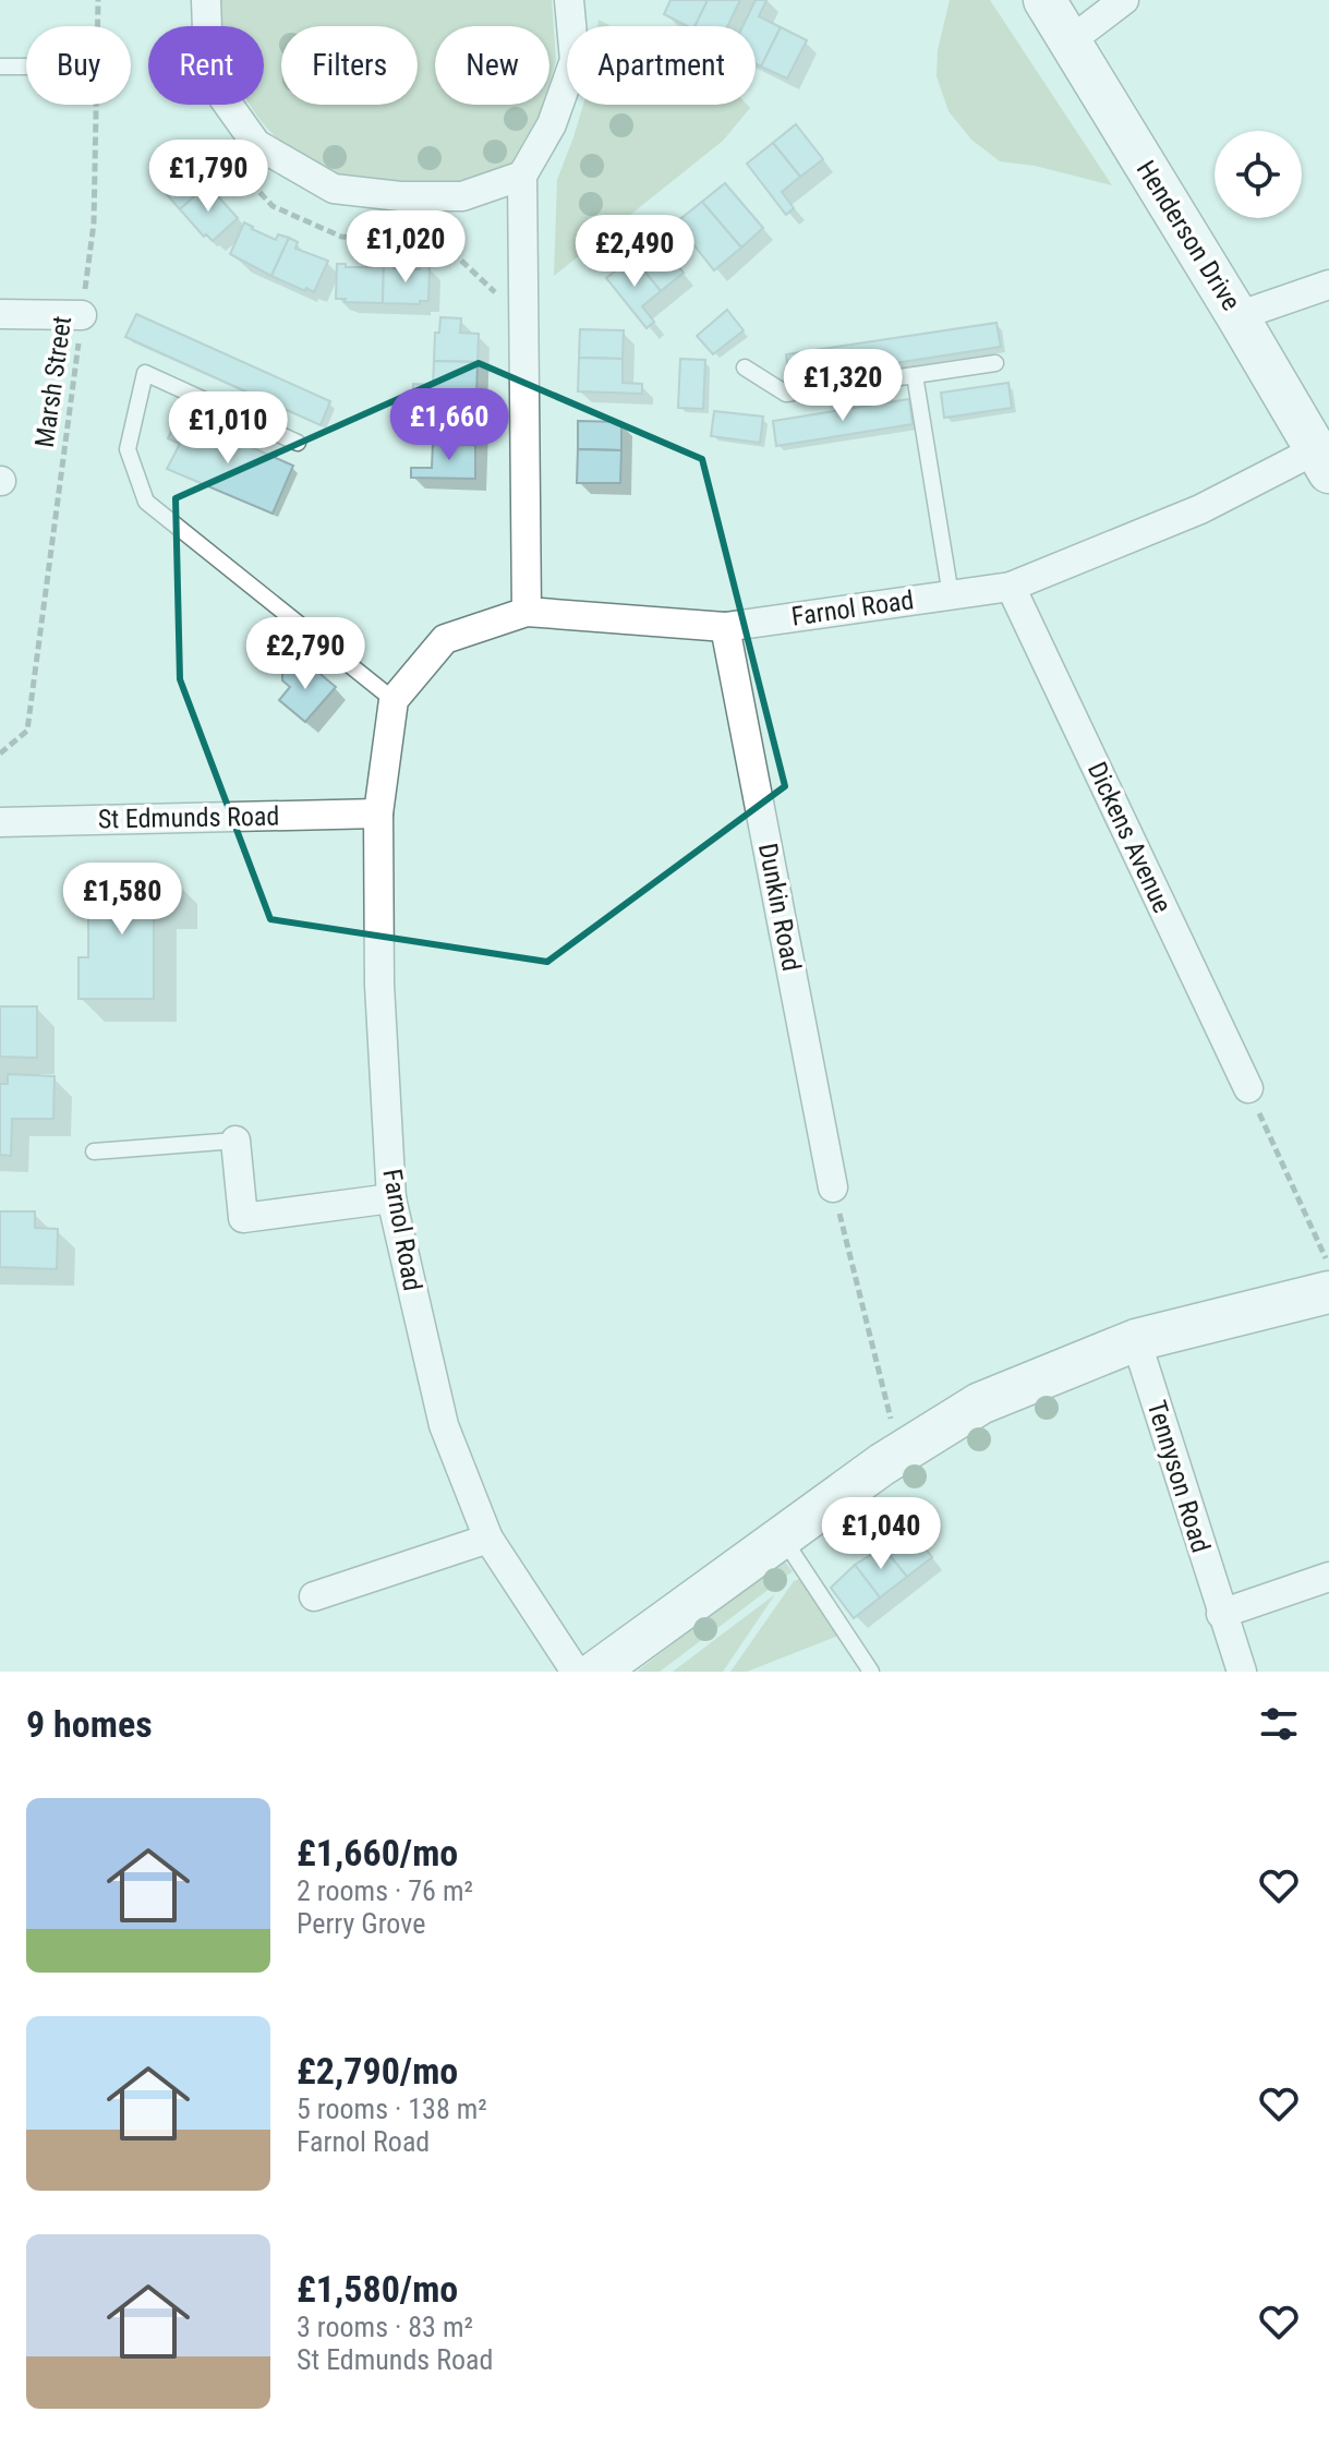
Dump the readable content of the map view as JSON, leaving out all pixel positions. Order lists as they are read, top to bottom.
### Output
{
  "streets": {
    "street": [
      "Henderson Drive",
      "Farnol Road",
      "St Edmunds Road",
      "Dickens Avenue",
      "Dunkin Road",
      "Tennyson Road"
    ],
    "path": ["Marsh Street"]
  },
  "crossings": [
    ["Henderson Drive", "Farnol Road"],
    ["Farnol Road", "St Edmunds Road"],
    ["Farnol Road", "Dickens Avenue"],
    ["Farnol Road", "Dunkin Road"]
  ],
  "page": {
    "chip": [
      "Buy",
      "Rent",
      "Filters",
      "New",
      "Apartment"
    ],
    "price": [
      "£1,790",
      "£1,020",
      "£2,490",
      "£1,320",
      "£1,660",
      "£1,010",
      "£2,790",
      "£1,580",
      "£1,040"
    ],
    "heading": "9 homes",
    "list": [
      {
        "name": "£1,660/mo",
        "note": "2 rooms · 76 m² · Perry Grove"
      },
      {
        "name": "£2,790/mo",
        "note": "5 rooms · 138 m² · Farnol Road"
      },
      {
        "name": "£1,580/mo",
        "note": "3 rooms · 83 m² · St Edmunds Road"
      }
    ]
  }
}
